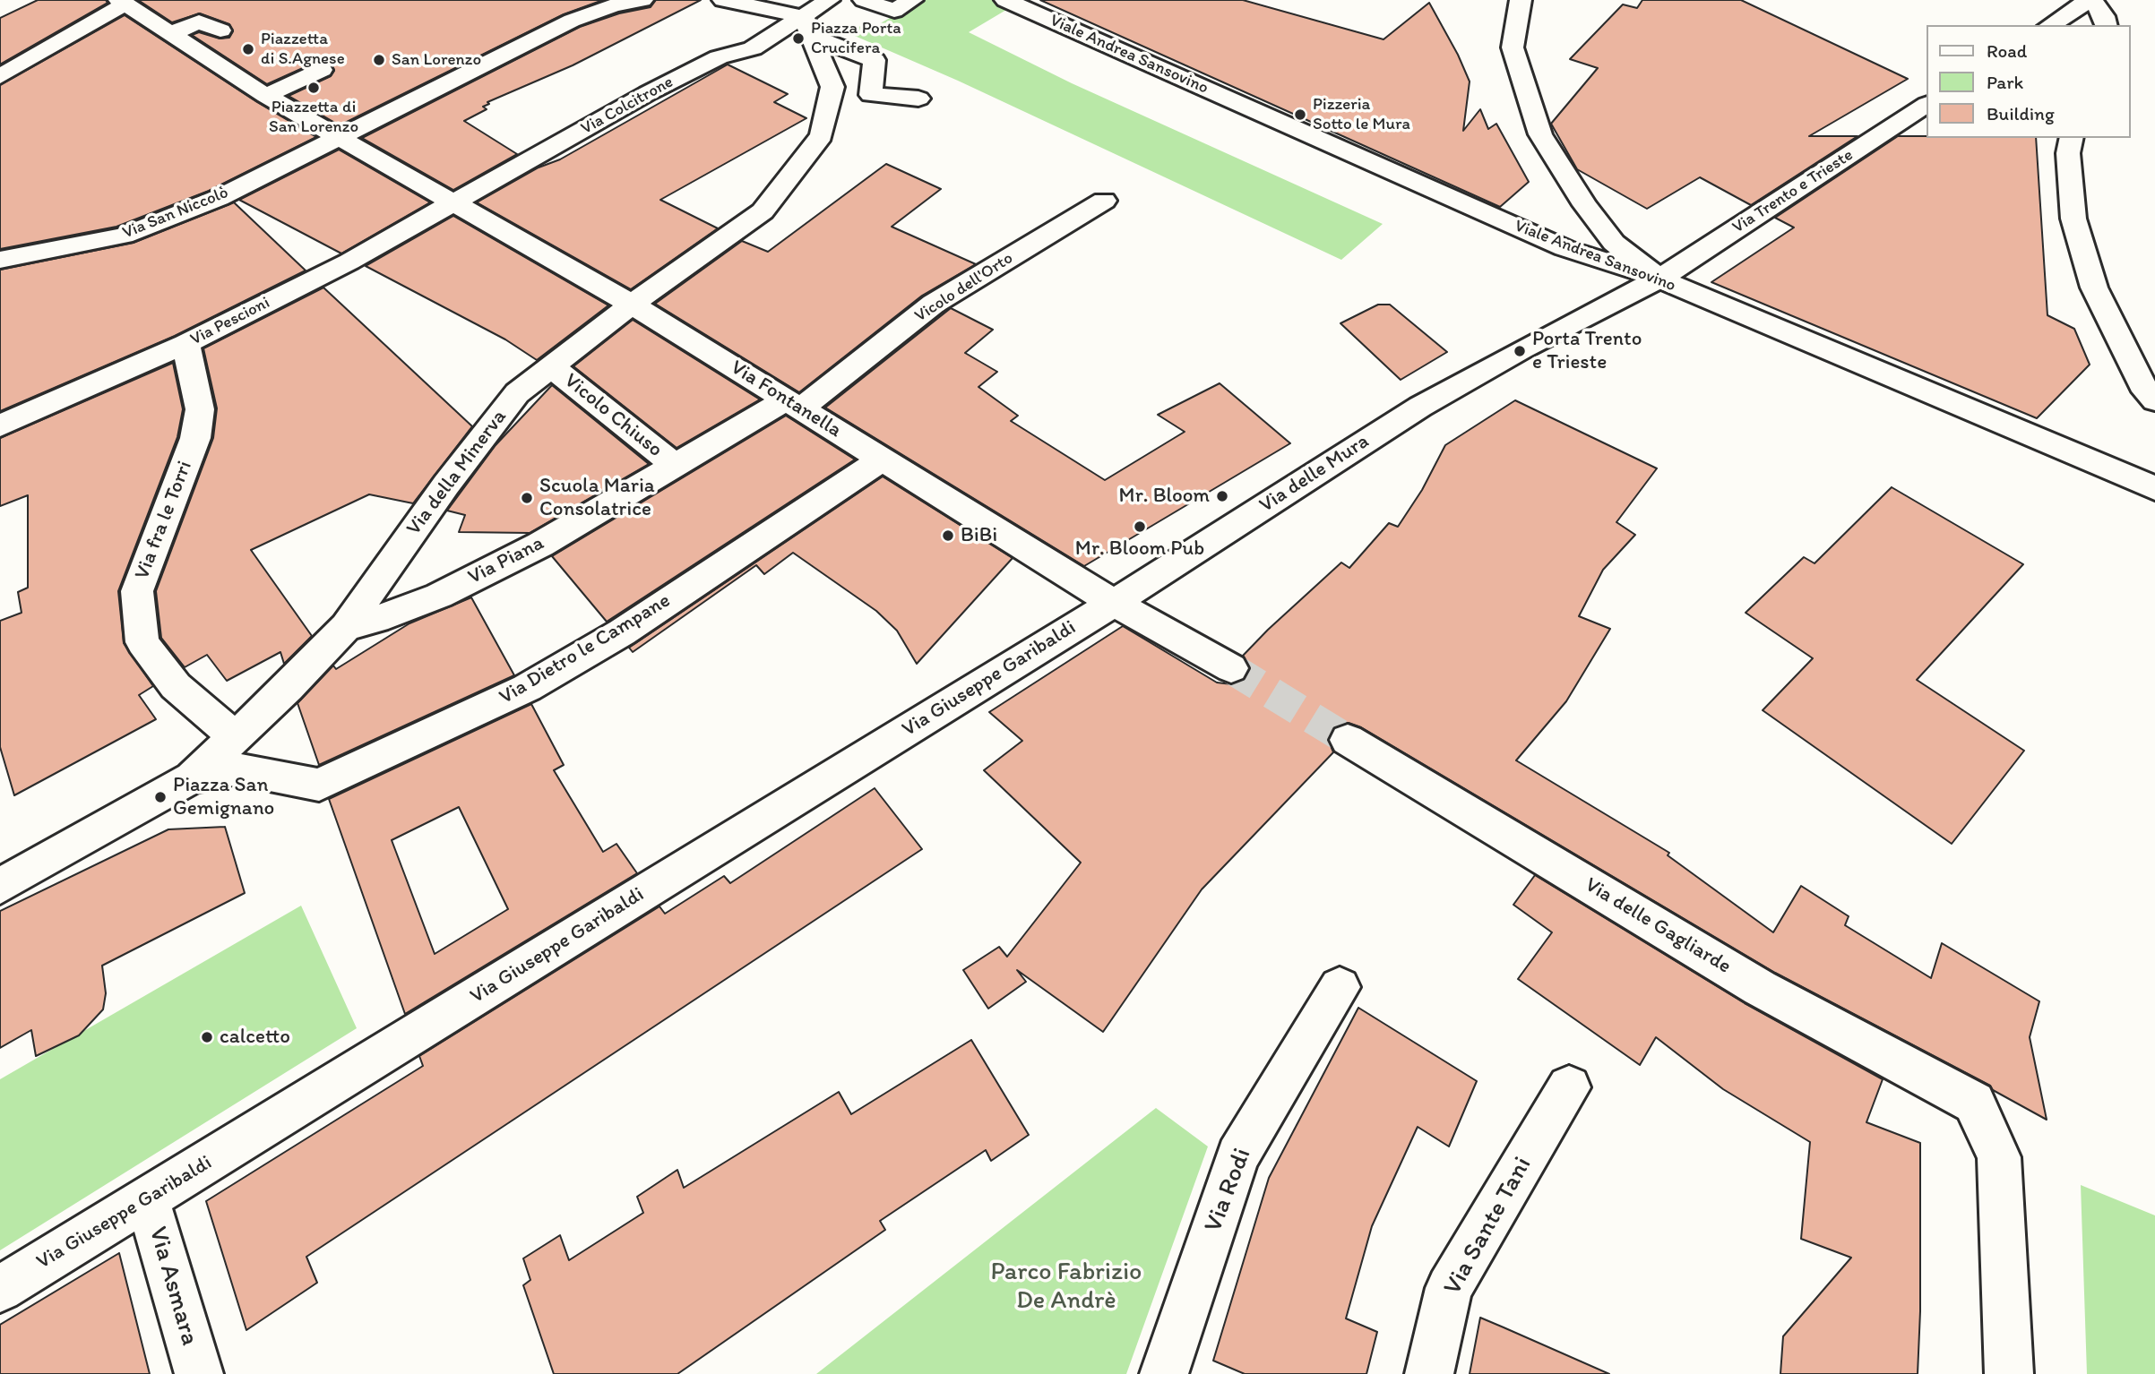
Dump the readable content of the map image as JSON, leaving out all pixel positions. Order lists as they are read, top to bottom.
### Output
{
  "streets": {
    "street": [
      "Viale Andrea Sansovino",
      "Via Colcitrone",
      "Via Trento e Trieste",
      "Via San Niccolò",
      "Vicolo dell'Orto",
      "Via Pescioni",
      "Via Fontanella",
      "Vicolo Chiuso",
      "Via della Minerva",
      "Via delle Mura",
      "Via fra le Torri",
      "Via Piana",
      "Via Dietro le Campane",
      "Via Giuseppe Garibaldi",
      "Via delle Gagliarde",
      "Via Rodi",
      "Via Sante Tani",
      "Via Asmara"
    ]
  },
  "crossings": [
    ["Viale Andrea Sansovino", "Via Trento e Trieste"],
    ["Viale Andrea Sansovino", "Via delle Mura"],
    ["Via Colcitrone", "Via Pescioni"],
    ["Via Colcitrone", "Via Fontanella"],
    ["Via Colcitrone", "Via della Minerva"],
    ["Via Trento e Trieste", "Via delle Mura"],
    ["Via San Niccolò", "Via Fontanella"],
    ["Vicolo dell'Orto", "Via Fontanella"],
    ["Vicolo dell'Orto", "Via Piana"],
    ["Via Pescioni", "Via Fontanella"],
    ["Via Pescioni", "Via fra le Torri"],
    ["Via Fontanella", "Via della Minerva"],
    ["Via Fontanella", "Via delle Mura"],
    ["Via Fontanella", "Via Piana"],
    ["Via Fontanella", "Via Dietro le Campane"],
    ["Via Fontanella", "Via Giuseppe Garibaldi"],
    ["Vicolo Chiuso", "Via della Minerva"],
    ["Vicolo Chiuso", "Via Piana"],
    ["Via della Minerva", "Via fra le Torri"],
    ["Via della Minerva", "Via Piana"],
    ["Via della Minerva", "Via Dietro le Campane"],
    ["Via delle Mura", "Via Giuseppe Garibaldi"],
    ["Via Giuseppe Garibaldi", "Via Asmara"]
  ],
  "parks": ["Parco Fabrizio De Andrè"],
  "places": [
    "Piazza Porta Crucifera",
    "Piazzetta di S.Agnese",
    "San Lorenzo",
    "Piazzetta di San Lorenzo",
    "Pizzeria Sotto le Mura",
    "Porta Trento e Trieste",
    "Mr. Bloom",
    "Scuola Maria Consolatrice",
    "Mr. Bloom Pub",
    "BiBi",
    "Piazza San Gemignano",
    "calcetto"
  ],
  "legend": ["Road", "Park", "Building"]
}
